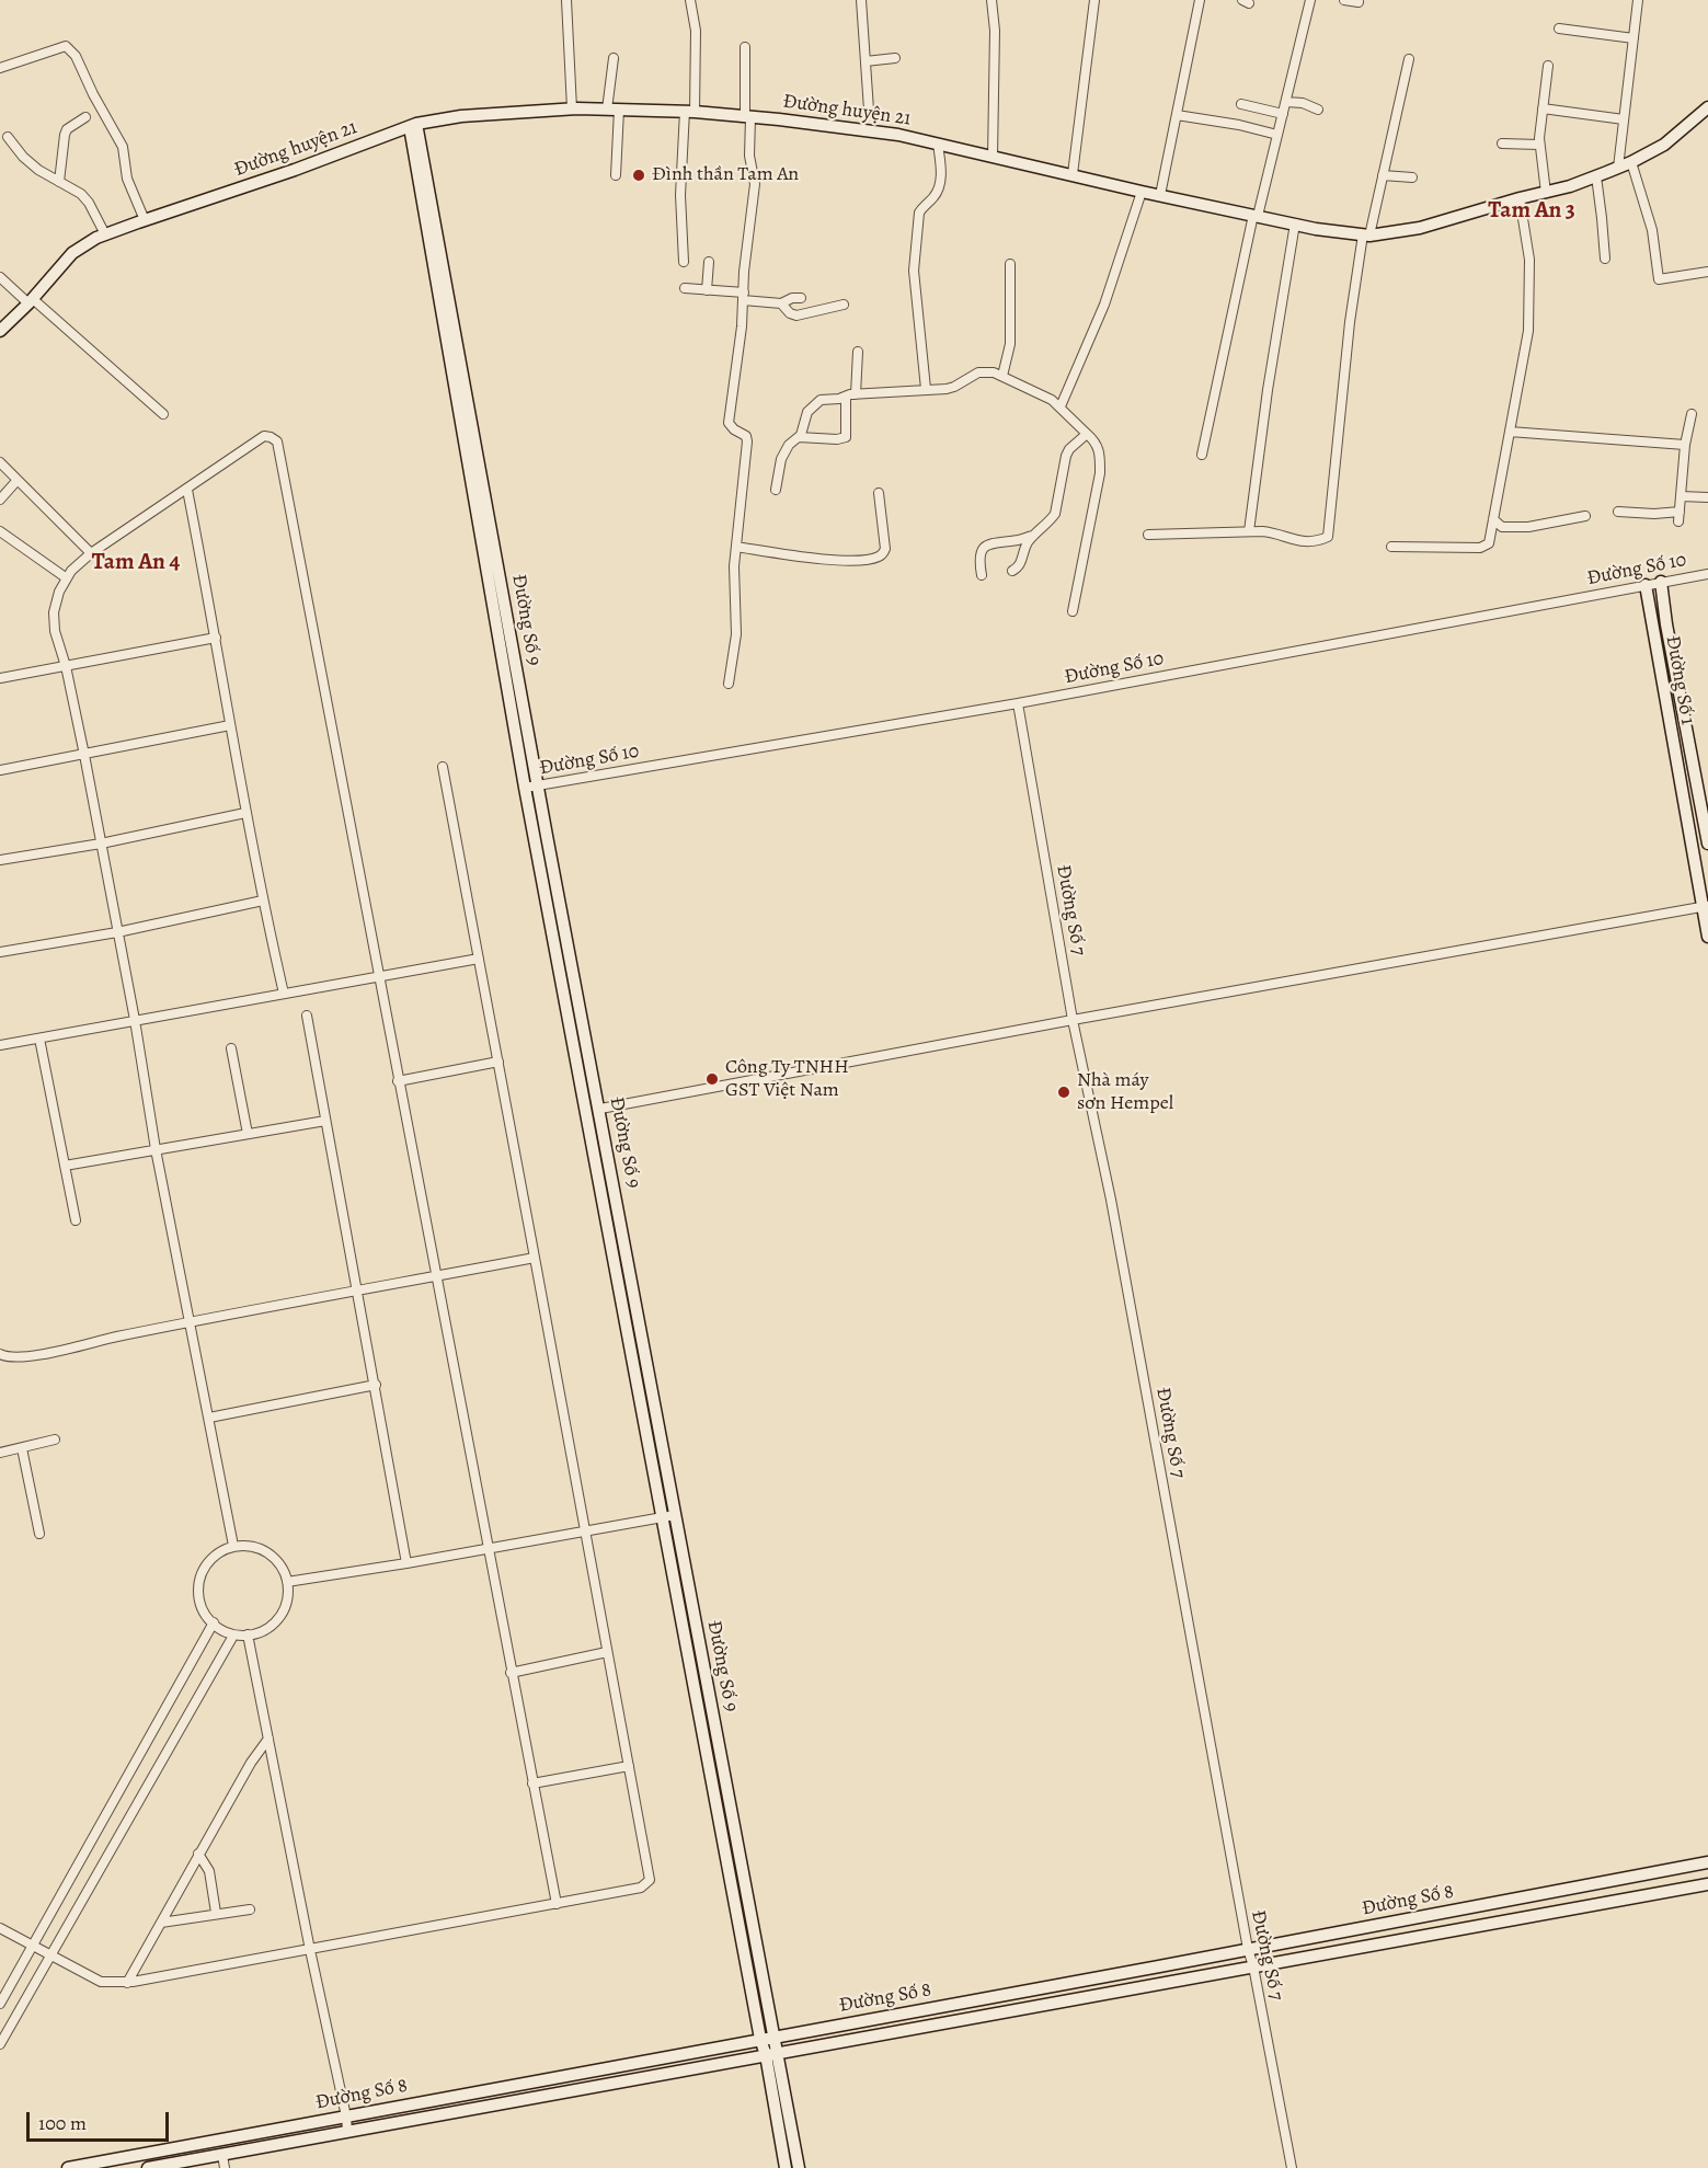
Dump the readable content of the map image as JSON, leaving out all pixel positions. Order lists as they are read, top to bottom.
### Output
{
  "streets": {
    "street": [
      "Đường huyện 21",
      "Đường Số 10",
      "Đường Số 9",
      "Đường Số 1",
      "Đường Số 7",
      "Đường Số 8"
    ]
  },
  "crossings": [
    ["Đường huyện 21", "Đường Số 9"],
    ["Đường Số 10", "Đường Số 9"],
    ["Đường Số 10", "Đường Số 1"],
    ["Đường Số 10", "Đường Số 7"],
    ["Đường Số 9", "Đường Số 8"],
    ["Đường Số 7", "Đường Số 8"]
  ],
  "districts": ["Tam An 3", "Tam An 4"],
  "places": ["Đình thần Tam An", "Công Ty TNHH GST Việt Nam", "Nhà máy sơn Hempel"],
  "scale_bar": "100 m"
}
